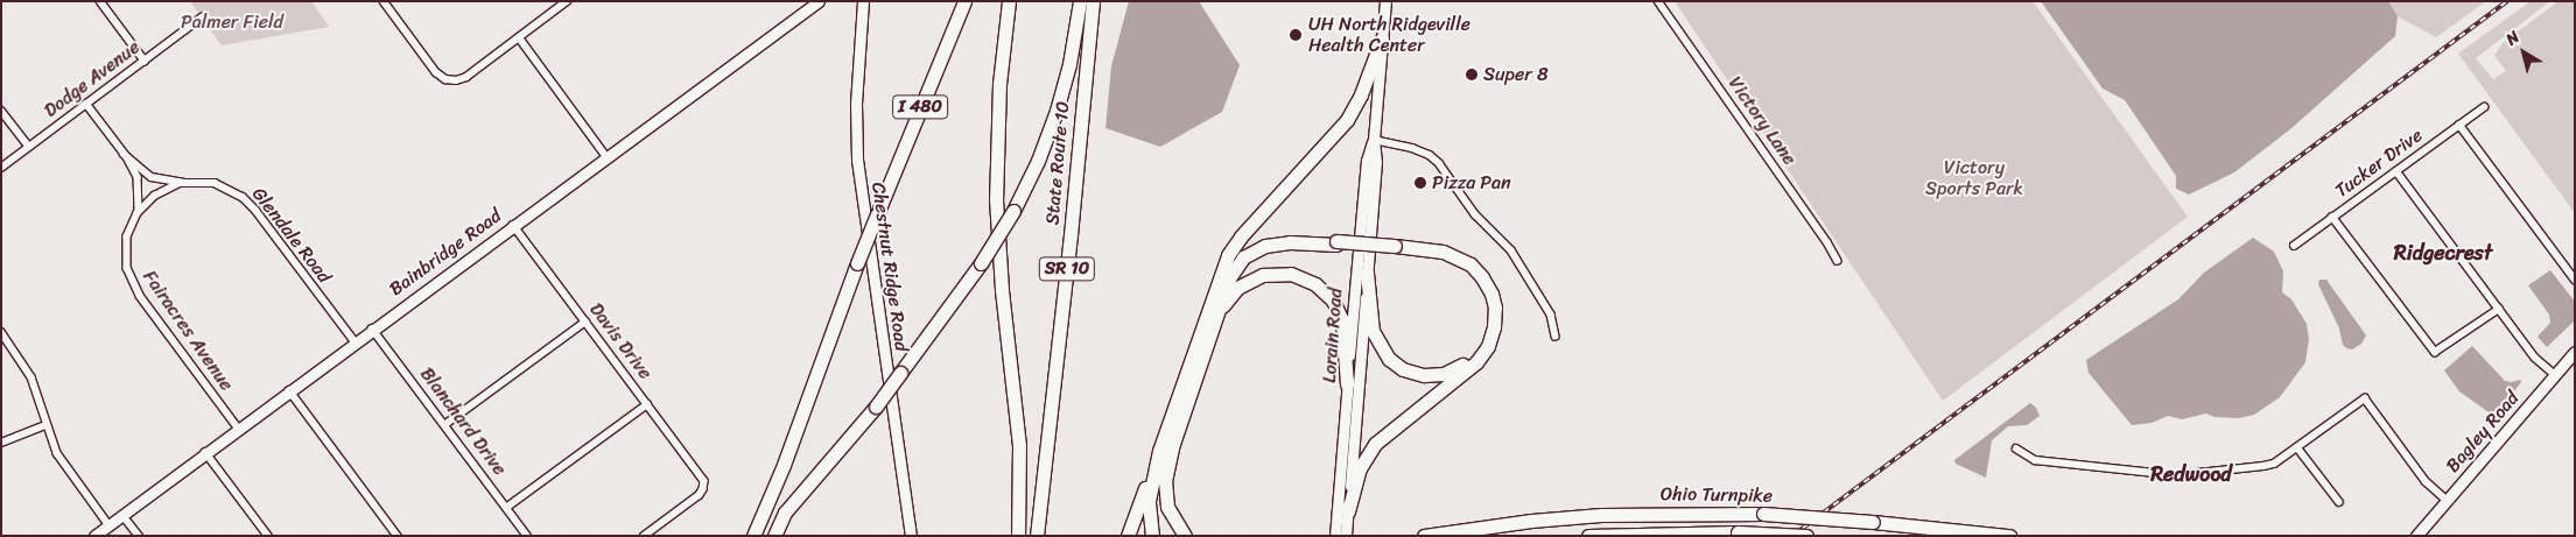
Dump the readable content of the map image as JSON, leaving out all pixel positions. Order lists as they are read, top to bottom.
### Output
{
  "streets": {
    "highway": [
      "I 480",
      "State Route 10",
      "SR 10",
      "Ohio Turnpike"
    ],
    "street": [
      "Dodge Avenue",
      "Victory Lane",
      "Tucker Drive",
      "Glendale Road",
      "Bainbridge Road",
      "Chestnut Ridge Road",
      "Fairacres Avenue",
      "Lorain Road",
      "Davis Drive",
      "Blanchard Drive",
      "Bagley Road"
    ]
  },
  "crossings": [
    ["Dodge Avenue", "Fairacres Avenue"],
    ["Glendale Road", "Bainbridge Road"],
    ["Glendale Road", "Fairacres Avenue"],
    ["Bainbridge Road", "Fairacres Avenue"],
    ["Bainbridge Road", "Davis Drive"],
    ["Bainbridge Road", "Blanchard Drive"]
  ],
  "districts": ["Ridgecrest", "Redwood"],
  "parks": ["Palmer Field", "Victory Sports Park"],
  "places": ["UH North Ridgeville Health Center", "Super 8", "Pizza Pan"],
  "north": "top left"
}
